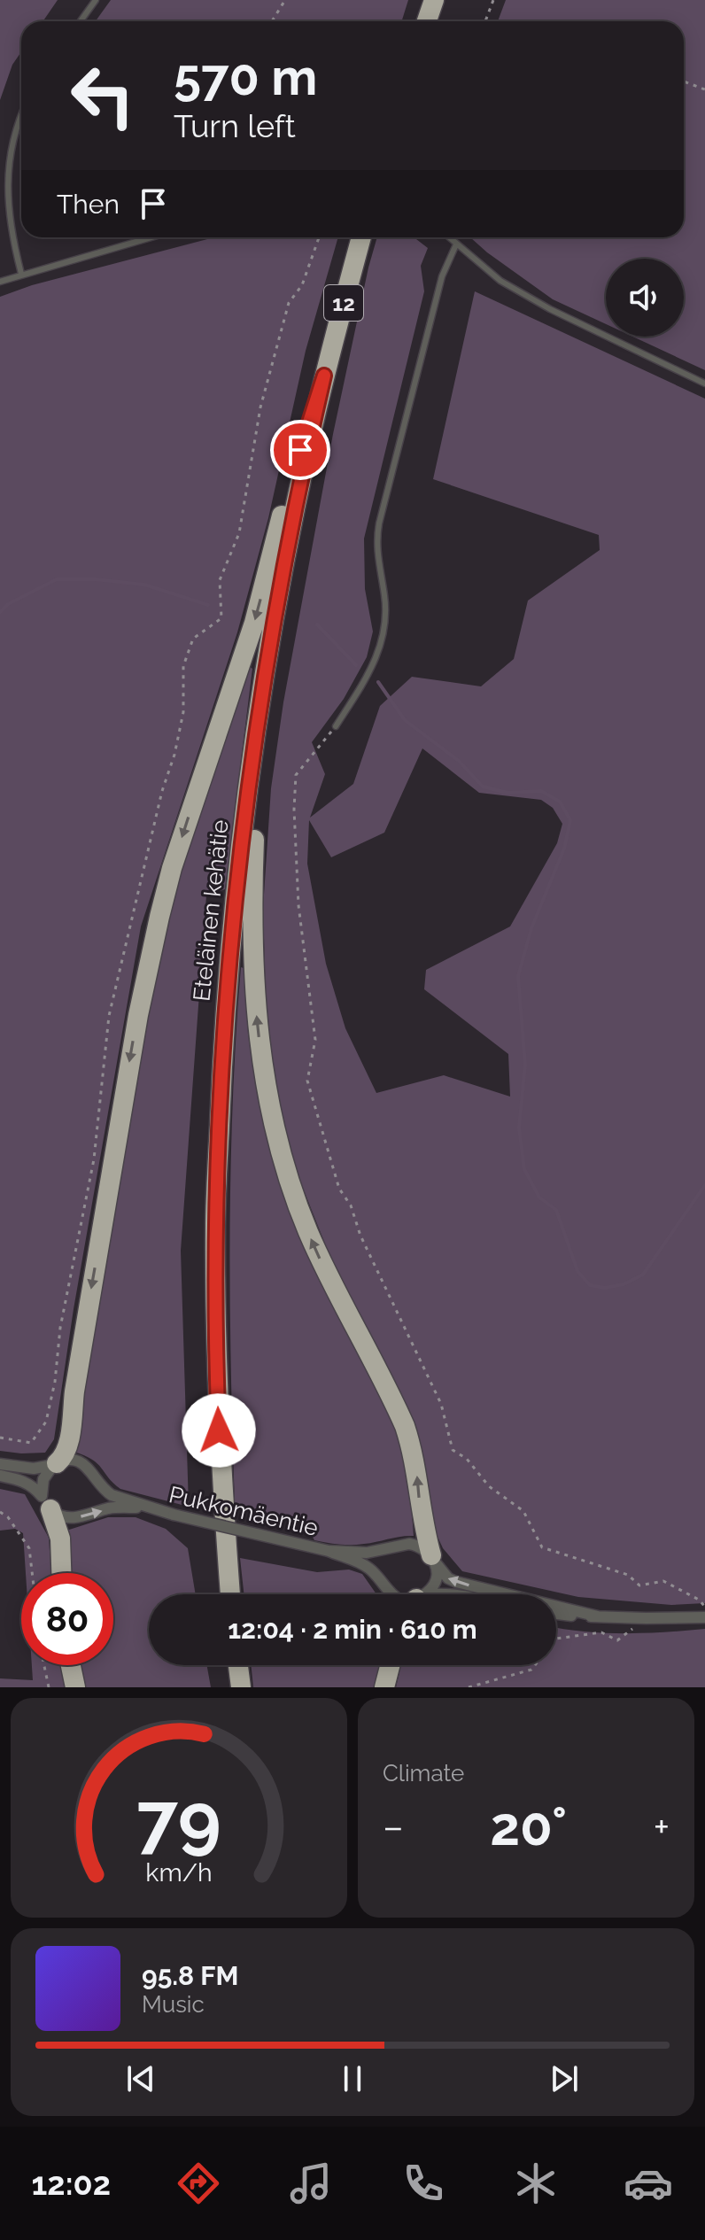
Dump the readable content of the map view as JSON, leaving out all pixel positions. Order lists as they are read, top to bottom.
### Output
{
  "streets": {
    "highway": ["12", "Eteläinen kehätie"],
    "street": ["Pukkomäentie"]
  },
  "page": {
    "turn": ["570 m", "Turn left"],
    "then": "Then",
    "limit": "80",
    "trip": "12:04 · 2 min · 610 m",
    "tile": "Climate",
    "heat": ["−", "20°", "+"],
    "song": ["95.8 FM", "Music"],
    "tabs": "12:02",
    "gauge": ["79", "km/h"]
  }
}
